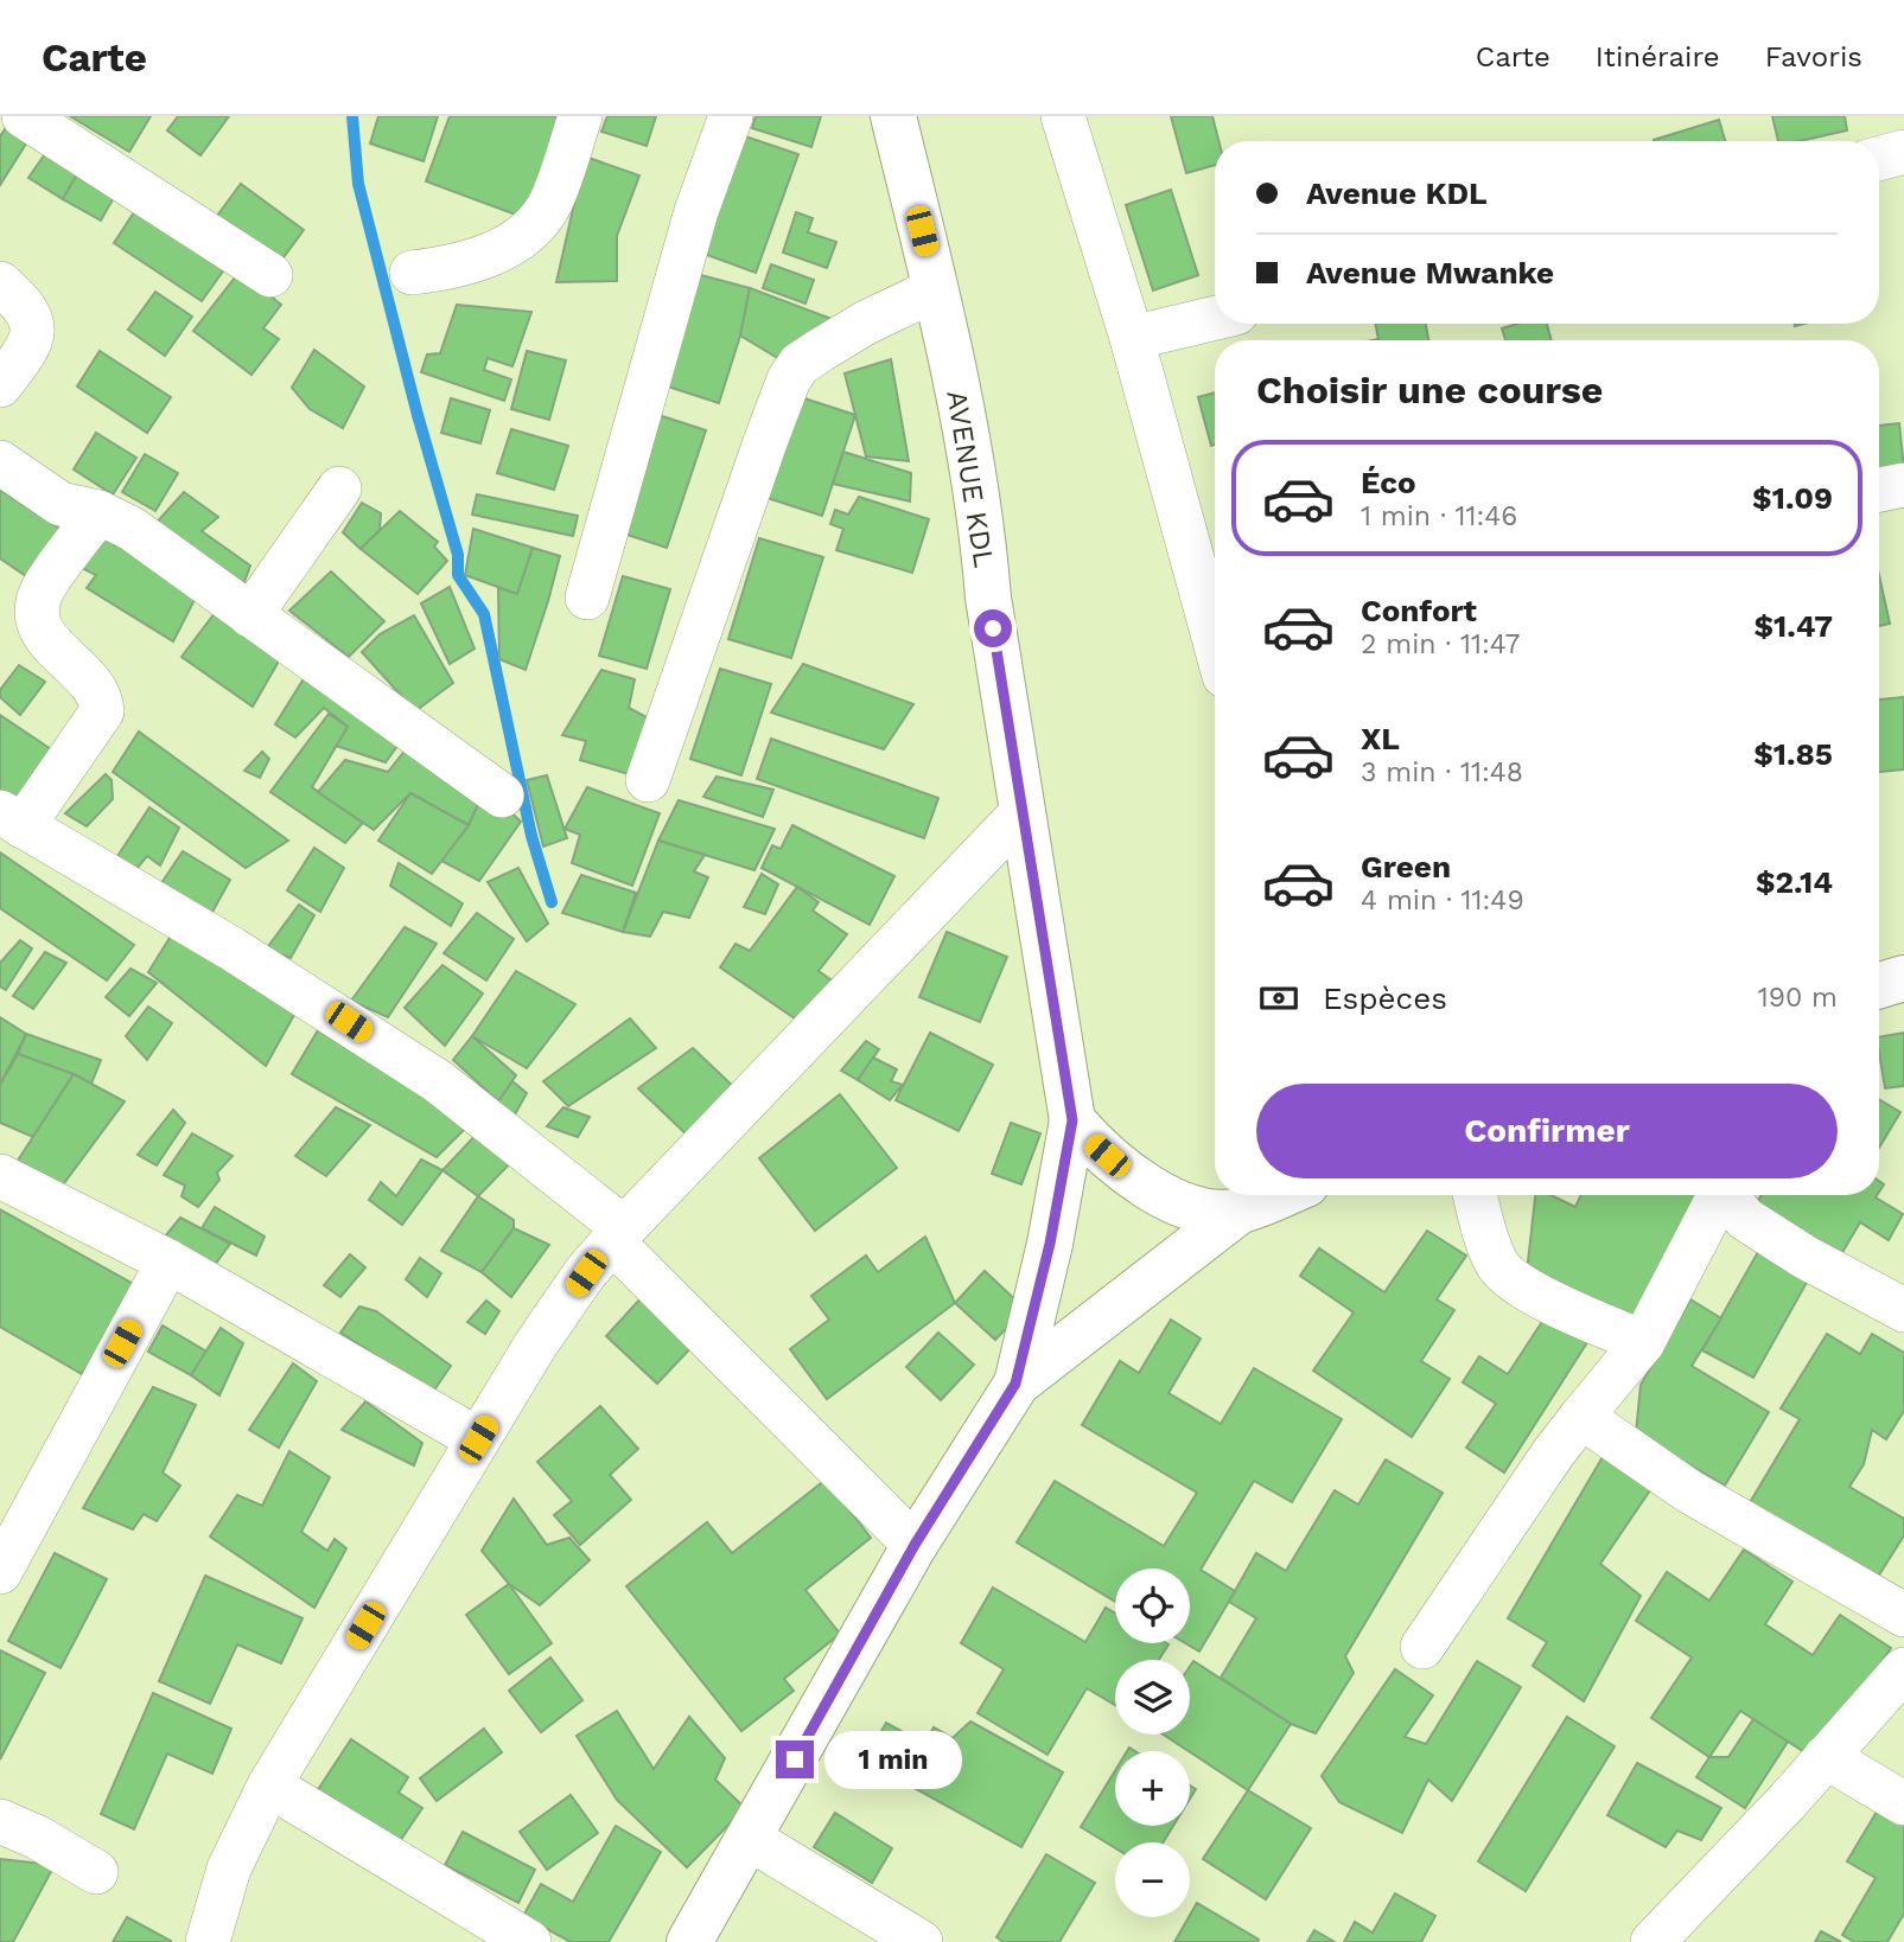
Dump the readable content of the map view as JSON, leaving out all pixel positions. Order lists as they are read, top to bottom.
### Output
{
  "streets": {
    "street": ["AVENUE KDL"]
  },
  "page": {
    "header": "Carte",
    "nav": ["Carte", "Itinéraire", "Favoris"],
    "banner": ["Avenue KDL", "Avenue Mwanke"],
    "heading": "Choisir une course",
    "list": [
      {
        "name": "Éco",
        "note": "1 min · 11:46",
        "value": "$1.09"
      },
      {
        "name": "Confort",
        "note": "2 min · 11:47",
        "value": "$1.47"
      },
      {
        "name": "XL",
        "note": "3 min · 11:48",
        "value": "$1.85"
      },
      {
        "name": "Green",
        "note": "4 min · 11:49",
        "value": "$2.14"
      }
    ],
    "pay": ["Espèces", "190 m"],
    "buttons": "Confirmer",
    "map_buttons": ["+", "−"],
    "bubble": "1 min"
  }
}
